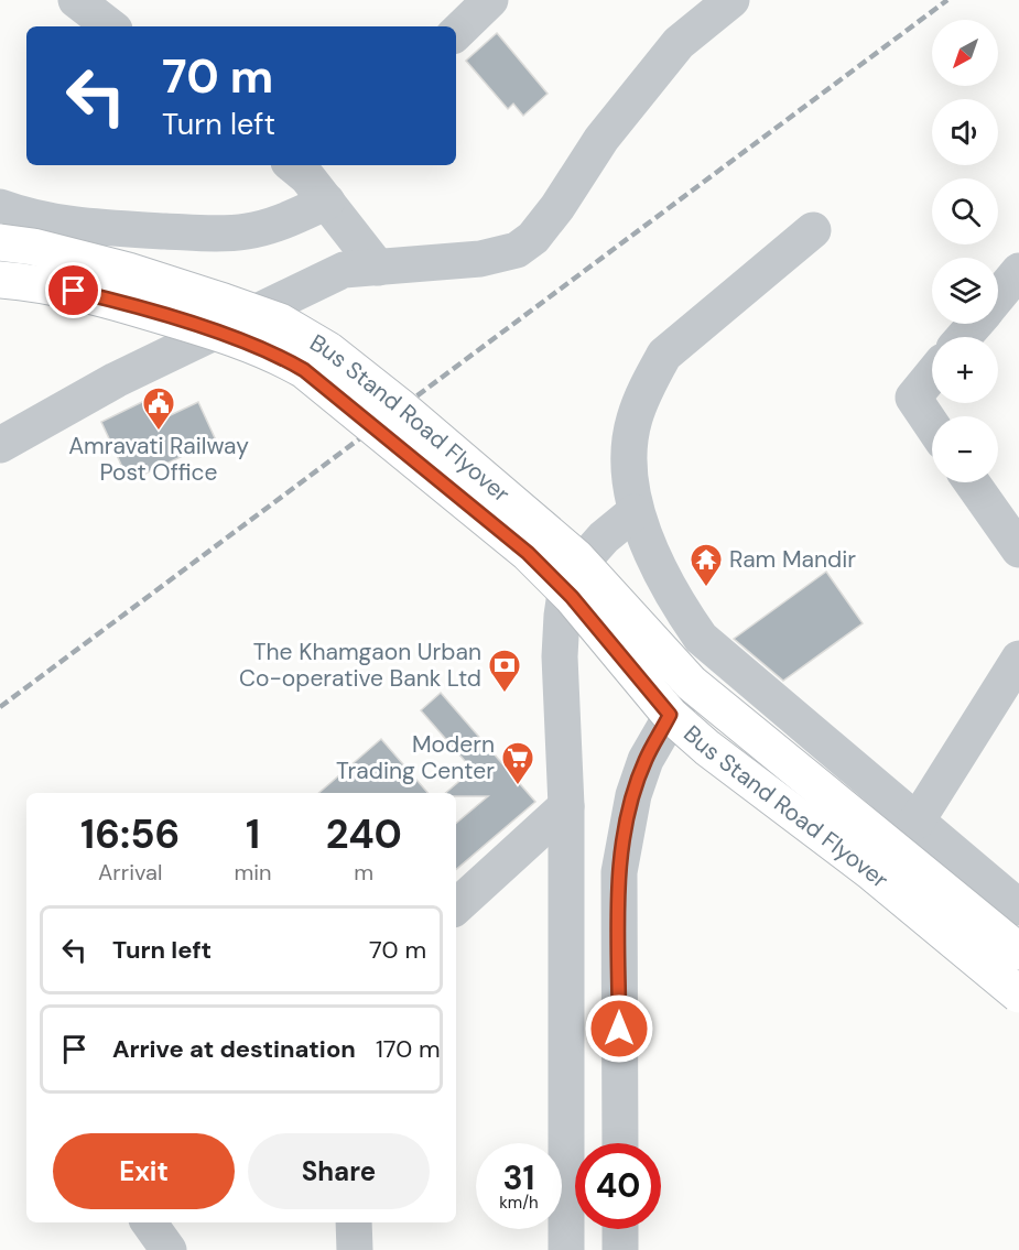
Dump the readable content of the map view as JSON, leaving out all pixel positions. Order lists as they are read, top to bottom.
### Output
{
  "streets": {
    "main road": ["Bus Stand Road Flyover"]
  },
  "places": {
    "public building": ["Amravati Railway Post Office"],
    "temple": ["Ram Mandir"],
    "bank": ["The Khamgaon Urban Co-operative Bank Ltd"],
    "supermarket": ["Modern Trading Center"]
  },
  "north": "bottom left",
  "page": {
    "map_buttons": ["+", "−"],
    "turn": ["70 m", "Turn left"],
    "eta": [
      "16:56",
      "Arrival",
      "1",
      "min",
      "240",
      "m"
    ],
    "list": [
      {
        "name": "Turn left",
        "value": "70 m"
      },
      {
        "name": "Arrive at destination",
        "value": "170 m"
      }
    ],
    "buttons": ["Exit", "Share"],
    "speed": "31 km/h",
    "limit": "40"
  }
}
